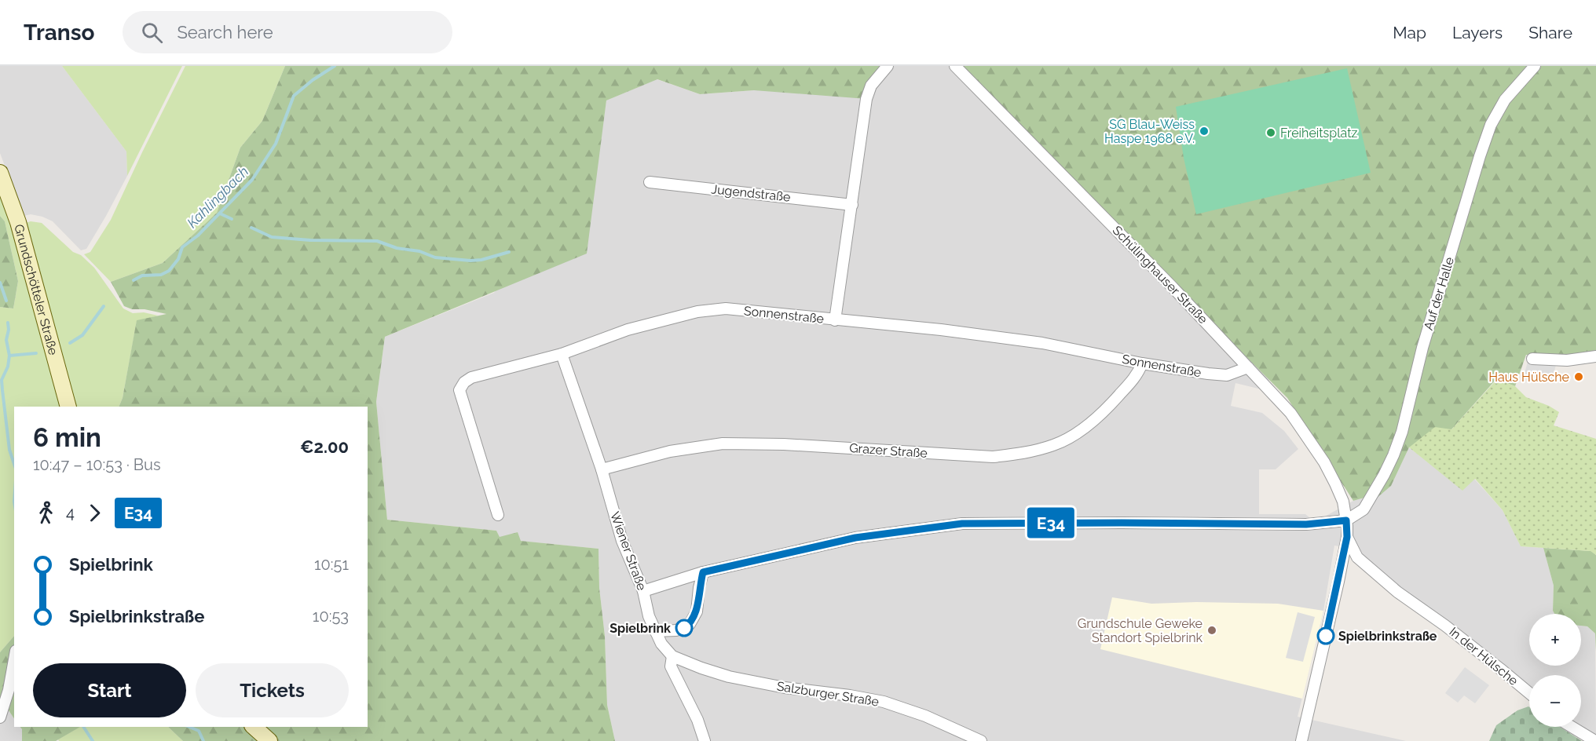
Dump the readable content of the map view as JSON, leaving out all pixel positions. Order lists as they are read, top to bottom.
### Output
{
  "streets": {
    "main road": ["Grundschötteler Straße"],
    "street": [
      "Jugendstraße",
      "Schülinghauser Straße",
      "Auf der Halle",
      "Sonnenstraße",
      "Grazer Straße",
      "Wiener Straße",
      "In der Hülsche",
      "Salzburger Straße"
    ]
  },
  "crossings": [
    ["Schülinghauser Straße", "Auf der Halle"],
    ["Schülinghauser Straße", "Sonnenstraße"],
    ["Schülinghauser Straße", "In der Hülsche"],
    ["Sonnenstraße", "Grazer Straße"],
    ["Sonnenstraße", "Wiener Straße"],
    ["Grazer Straße", "Wiener Straße"],
    ["Wiener Straße", "Salzburger Straße"]
  ],
  "water": ["Kahlingbach"],
  "places": [
    "SG Blau-Weiss Haspe 1968 e.V.",
    "Freiheitsplatz",
    "Haus Hülsche",
    "Spielbrink",
    "Grundschule Geweke Standort Spielbrink",
    "Spielbrinkstraße"
  ],
  "lines": ["bus line E34"],
  "page": {
    "header": "Transo",
    "search": "Search here",
    "nav": ["Map", "Layers", "Share"],
    "on_map": "E34",
    "heading": ["6 min", "10:47 – 10:53 · Bus", "€2.00"],
    "legs": ["4", "E34"],
    "list": [
      {
        "name": "Spielbrink",
        "value": "10:51"
      },
      {
        "name": "Spielbrinkstraße",
        "value": "10:53"
      }
    ],
    "map_buttons": ["+", "−"],
    "buttons": ["Start", "Tickets"]
  }
}
